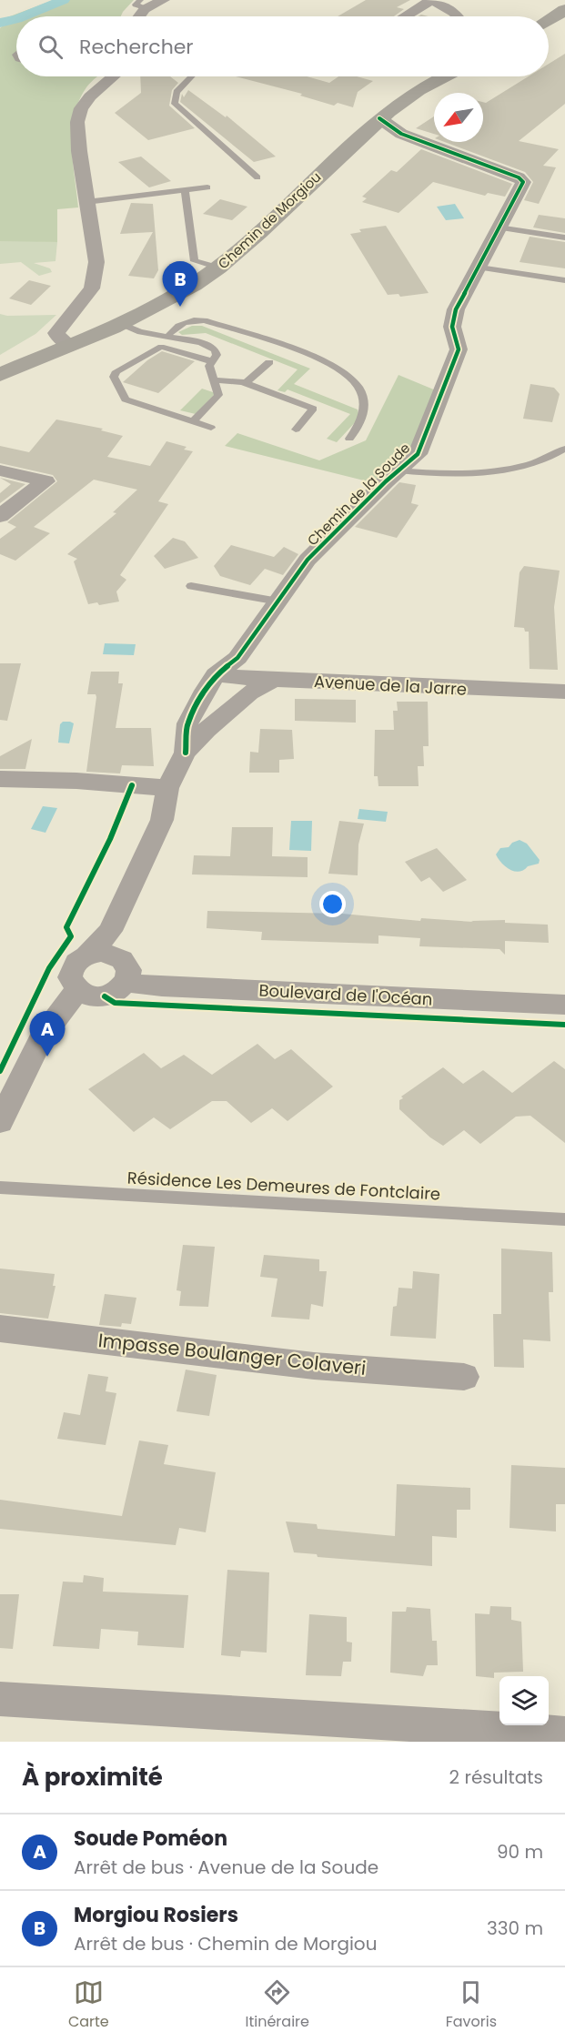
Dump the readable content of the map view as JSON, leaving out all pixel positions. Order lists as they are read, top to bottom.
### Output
{
  "streets": {
    "street": [
      "Chemin de Morgiou",
      "Chemin de la Soude",
      "Avenue de la Jarre",
      "Boulevard de l'Océan",
      "Impasse Boulanger Colaveri"
    ],
    "lane": ["Résidence Les Demeures de Fontclaire"]
  },
  "crossings": [
    ["Chemin de Morgiou", "Chemin de la Soude"],
    ["Chemin de la Soude", "Avenue de la Jarre"]
  ],
  "north": "bottom left",
  "page": {
    "search": "Rechercher",
    "pins": ["B", "A"],
    "heading": ["À proximité", "2 résultats"],
    "list": [
      {
        "mark": "A",
        "name": "Soude Poméon",
        "note": "Arrêt de bus · Avenue de la Soude",
        "value": "90 m"
      },
      {
        "mark": "B",
        "name": "Morgiou Rosiers",
        "note": "Arrêt de bus · Chemin de Morgiou",
        "value": "330 m"
      }
    ],
    "nav": ["Carte", "Itinéraire", "Favoris"]
  }
}
